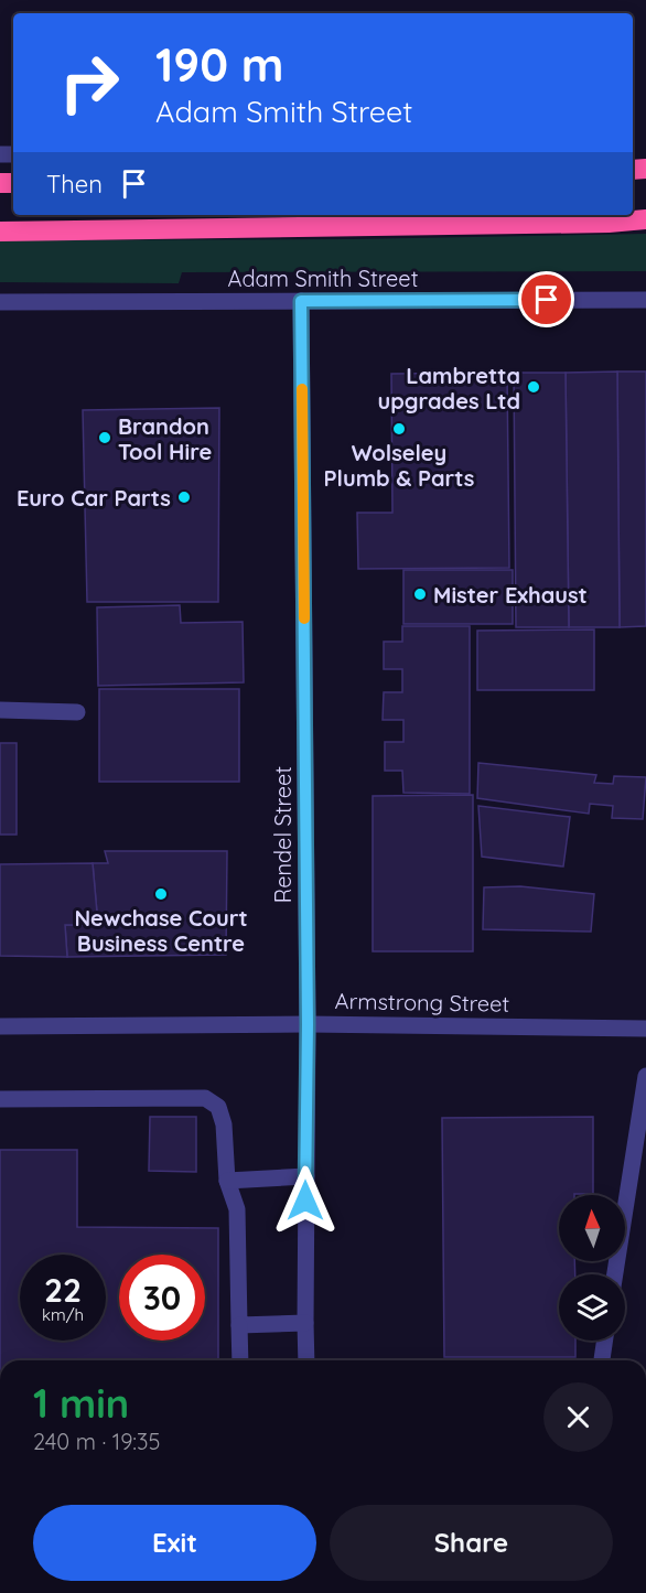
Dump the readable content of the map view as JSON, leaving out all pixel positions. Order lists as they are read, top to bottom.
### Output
{
  "streets": {
    "street": ["Adam Smith Street", "Rendel Street", "Armstrong Street"]
  },
  "crossings": [
    ["Adam Smith Street", "Rendel Street"],
    ["Rendel Street", "Armstrong Street"]
  ],
  "places": [
    "Lambretta upgrades Ltd",
    "Wolseley Plumb & Parts",
    "Brandon Tool Hire",
    "Euro Car Parts",
    "Mister Exhaust",
    "Newchase Court Business Centre"
  ],
  "north": "top",
  "page": {
    "turn": ["190 m", "Adam Smith Street"],
    "then": "Then",
    "speed": "22 km/h",
    "limit": "30",
    "heading": ["1 min", "240 m · 19:35"],
    "buttons": ["Exit", "Share"]
  }
}
